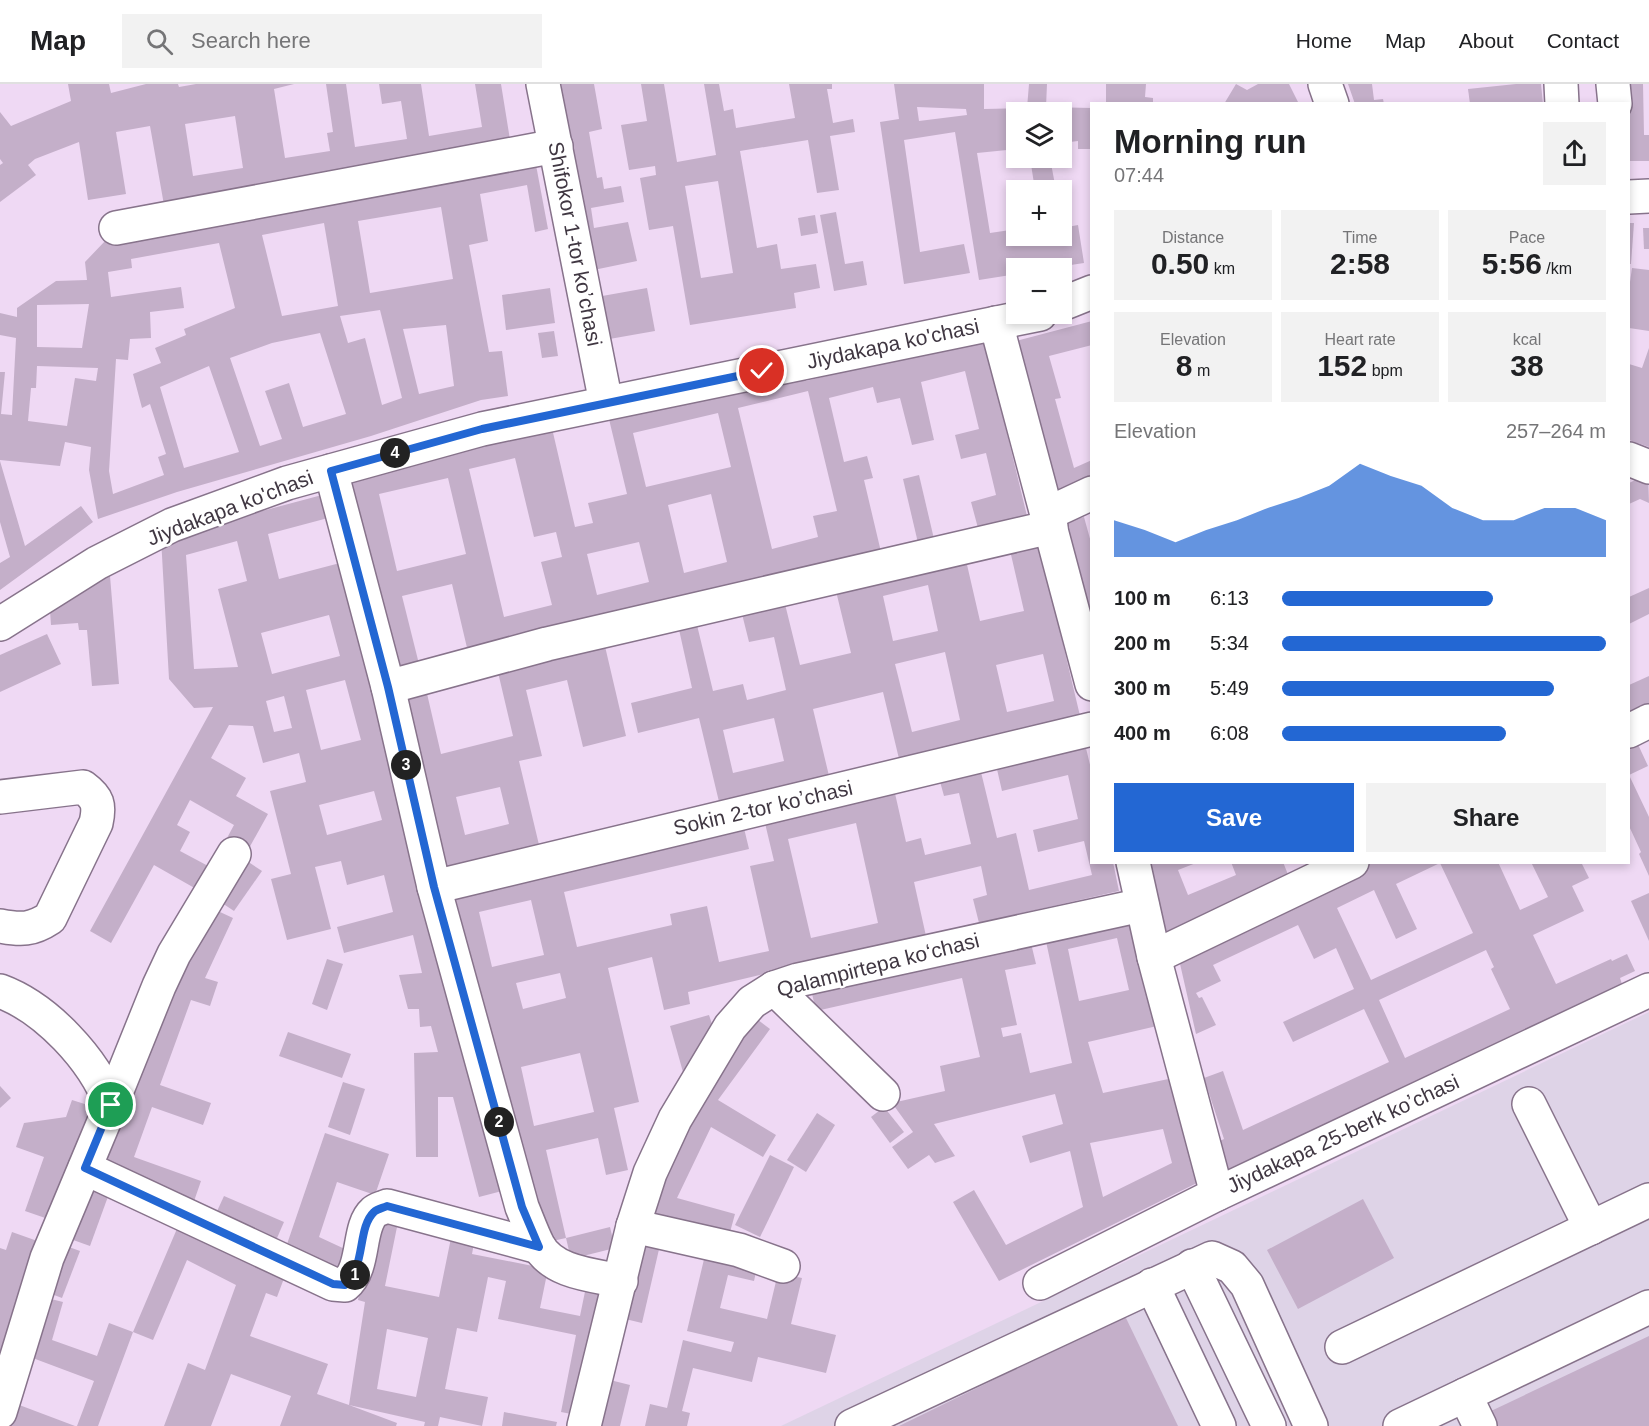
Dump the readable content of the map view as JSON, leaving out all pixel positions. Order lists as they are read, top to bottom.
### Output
{
  "streets": {
    "street": [
      "Shifokor 1-tor koʼchasi",
      "Jiydakapa ko'chasi",
      "Sokin 2-tor koʼchasi",
      "Qalampirtepa koʻchasi",
      "Jiydakapa 25-berk koʼchasi"
    ]
  },
  "crossings": [
    ["Shifokor 1-tor koʼchasi", "Jiydakapa ko'chasi"]
  ],
  "page": {
    "header": "Map",
    "search": "Search here",
    "nav": [
      "Home",
      "Map",
      "About",
      "Contact"
    ],
    "map_buttons": ["+", "−"],
    "heading": ["Morning run", "07:44"],
    "stats": [
      ["Distance", "0.50 km"],
      ["Time", "2:58"],
      ["Pace", "5:56 /km"],
      ["Elevation", "8 m"],
      ["Heart rate", "152 bpm"],
      ["kcal", "38"]
    ],
    "chart": ["Elevation", "257–264 m"],
    "pins": [
      "4",
      "3",
      "2",
      "1"
    ],
    "list": [
      {
        "name": "100 m",
        "note": "6:13"
      },
      {
        "name": "200 m",
        "note": "5:34"
      },
      {
        "name": "300 m",
        "note": "5:49"
      },
      {
        "name": "400 m",
        "note": "6:08"
      }
    ],
    "buttons": ["Save", "Share"]
  }
}
